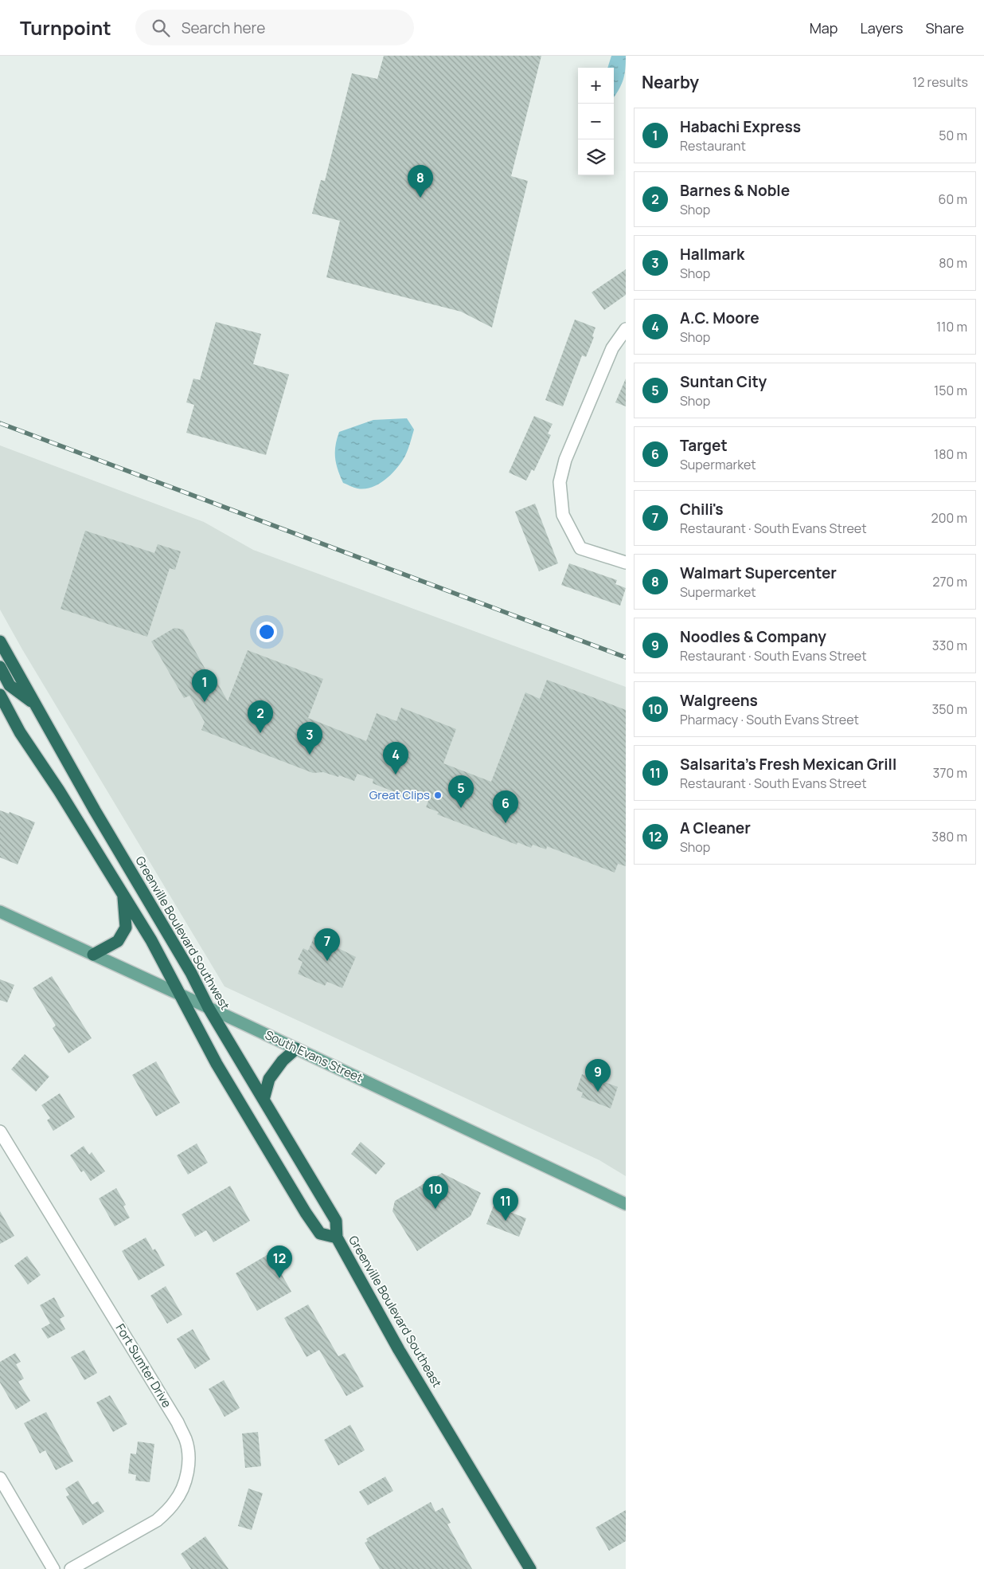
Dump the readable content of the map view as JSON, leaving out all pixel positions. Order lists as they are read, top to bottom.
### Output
{
  "streets": {
    "highway": ["Greenville Boulevard Southwest", "Greenville Boulevard Southeast"],
    "main road": ["South Evans Street"],
    "street": ["Fort Sumter Drive"]
  },
  "crossings": [
    ["Greenville Boulevard Southwest", "South Evans Street"],
    ["Greenville Boulevard Southwest", "Greenville Boulevard Southeast"],
    ["South Evans Street", "Greenville Boulevard Southeast"]
  ],
  "places": ["Great Clips"],
  "page": {
    "header": "Turnpoint",
    "search": "Search here",
    "nav": ["Map", "Layers", "Share"],
    "heading": ["Nearby", "12 results"],
    "map_buttons": ["+", "−"],
    "list": [
      {
        "mark": "1",
        "name": "Habachi Express",
        "note": "Restaurant",
        "value": "50 m"
      },
      {
        "mark": "2",
        "name": "Barnes & Noble",
        "note": "Shop",
        "value": "60 m"
      },
      {
        "mark": "3",
        "name": "Hallmark",
        "note": "Shop",
        "value": "80 m"
      },
      {
        "mark": "4",
        "name": "A.C. Moore",
        "note": "Shop",
        "value": "110 m"
      },
      {
        "mark": "5",
        "name": "Suntan City",
        "note": "Shop",
        "value": "150 m"
      },
      {
        "mark": "6",
        "name": "Target",
        "note": "Supermarket",
        "value": "180 m"
      },
      {
        "mark": "7",
        "name": "Chili's",
        "note": "Restaurant · South Evans Street",
        "value": "200 m"
      },
      {
        "mark": "8",
        "name": "Walmart Supercenter",
        "note": "Supermarket",
        "value": "270 m"
      },
      {
        "mark": "9",
        "name": "Noodles & Company",
        "note": "Restaurant · South Evans Street",
        "value": "330 m"
      },
      {
        "mark": "10",
        "name": "Walgreens",
        "note": "Pharmacy · South Evans Street",
        "value": "350 m"
      },
      {
        "mark": "11",
        "name": "Salsarita's Fresh Mexican Grill",
        "note": "Restaurant · South Evans Street",
        "value": "370 m"
      },
      {
        "mark": "12",
        "name": "A Cleaner",
        "note": "Shop",
        "value": "380 m"
      }
    ],
    "pins": [
      "8",
      "1",
      "2",
      "3",
      "4",
      "5",
      "6",
      "7",
      "9",
      "10",
      "11",
      "12"
    ]
  }
}
